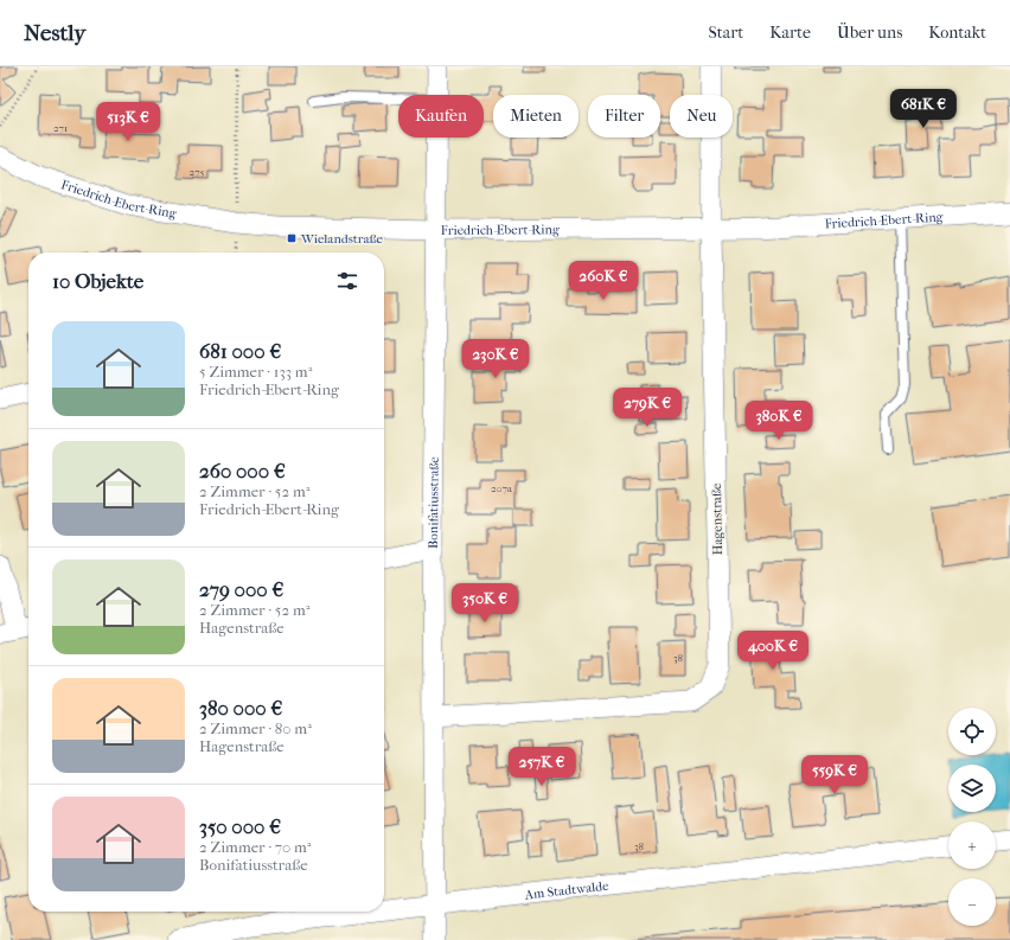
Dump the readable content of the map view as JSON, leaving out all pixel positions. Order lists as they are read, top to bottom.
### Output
{
  "streets": {
    "street": [
      "Friedrich-Ebert-Ring",
      "Bonifatiusstraße",
      "Hagenstraße",
      "Am Stadtwalde"
    ]
  },
  "crossings": [
    ["Friedrich-Ebert-Ring", "Bonifatiusstraße"],
    ["Friedrich-Ebert-Ring", "Hagenstraße"],
    ["Bonifatiusstraße", "Hagenstraße"],
    ["Bonifatiusstraße", "Am Stadtwalde"]
  ],
  "places": {
    "transit": ["Wielandstraße"]
  },
  "house_numbers": [
    "271",
    "275",
    "207a",
    "38",
    "38"
  ],
  "page": {
    "header": "Nestly",
    "nav": [
      "Start",
      "Karte",
      "Über uns",
      "Kontakt"
    ],
    "price": [
      "681K €",
      "513K €",
      "260K €",
      "230K €",
      "279K €",
      "380K €",
      "350K €",
      "400K €",
      "257K €",
      "559K €"
    ],
    "chip": [
      "Kaufen",
      "Mieten",
      "Filter",
      "Neu"
    ],
    "heading": "10 Objekte",
    "list": [
      {
        "name": "681 000 €",
        "note": "5 Zimmer · 133 m² · Friedrich-Ebert-Ring"
      },
      {
        "name": "260 000 €",
        "note": "2 Zimmer · 52 m² · Friedrich-Ebert-Ring"
      },
      {
        "name": "279 000 €",
        "note": "2 Zimmer · 52 m² · Hagenstraße"
      },
      {
        "name": "380 000 €",
        "note": "2 Zimmer · 80 m² · Hagenstraße"
      },
      {
        "name": "350 000 €",
        "note": "2 Zimmer · 70 m² · Bonifatiusstraße"
      }
    ],
    "map_buttons": ["+", "−"]
  }
}
